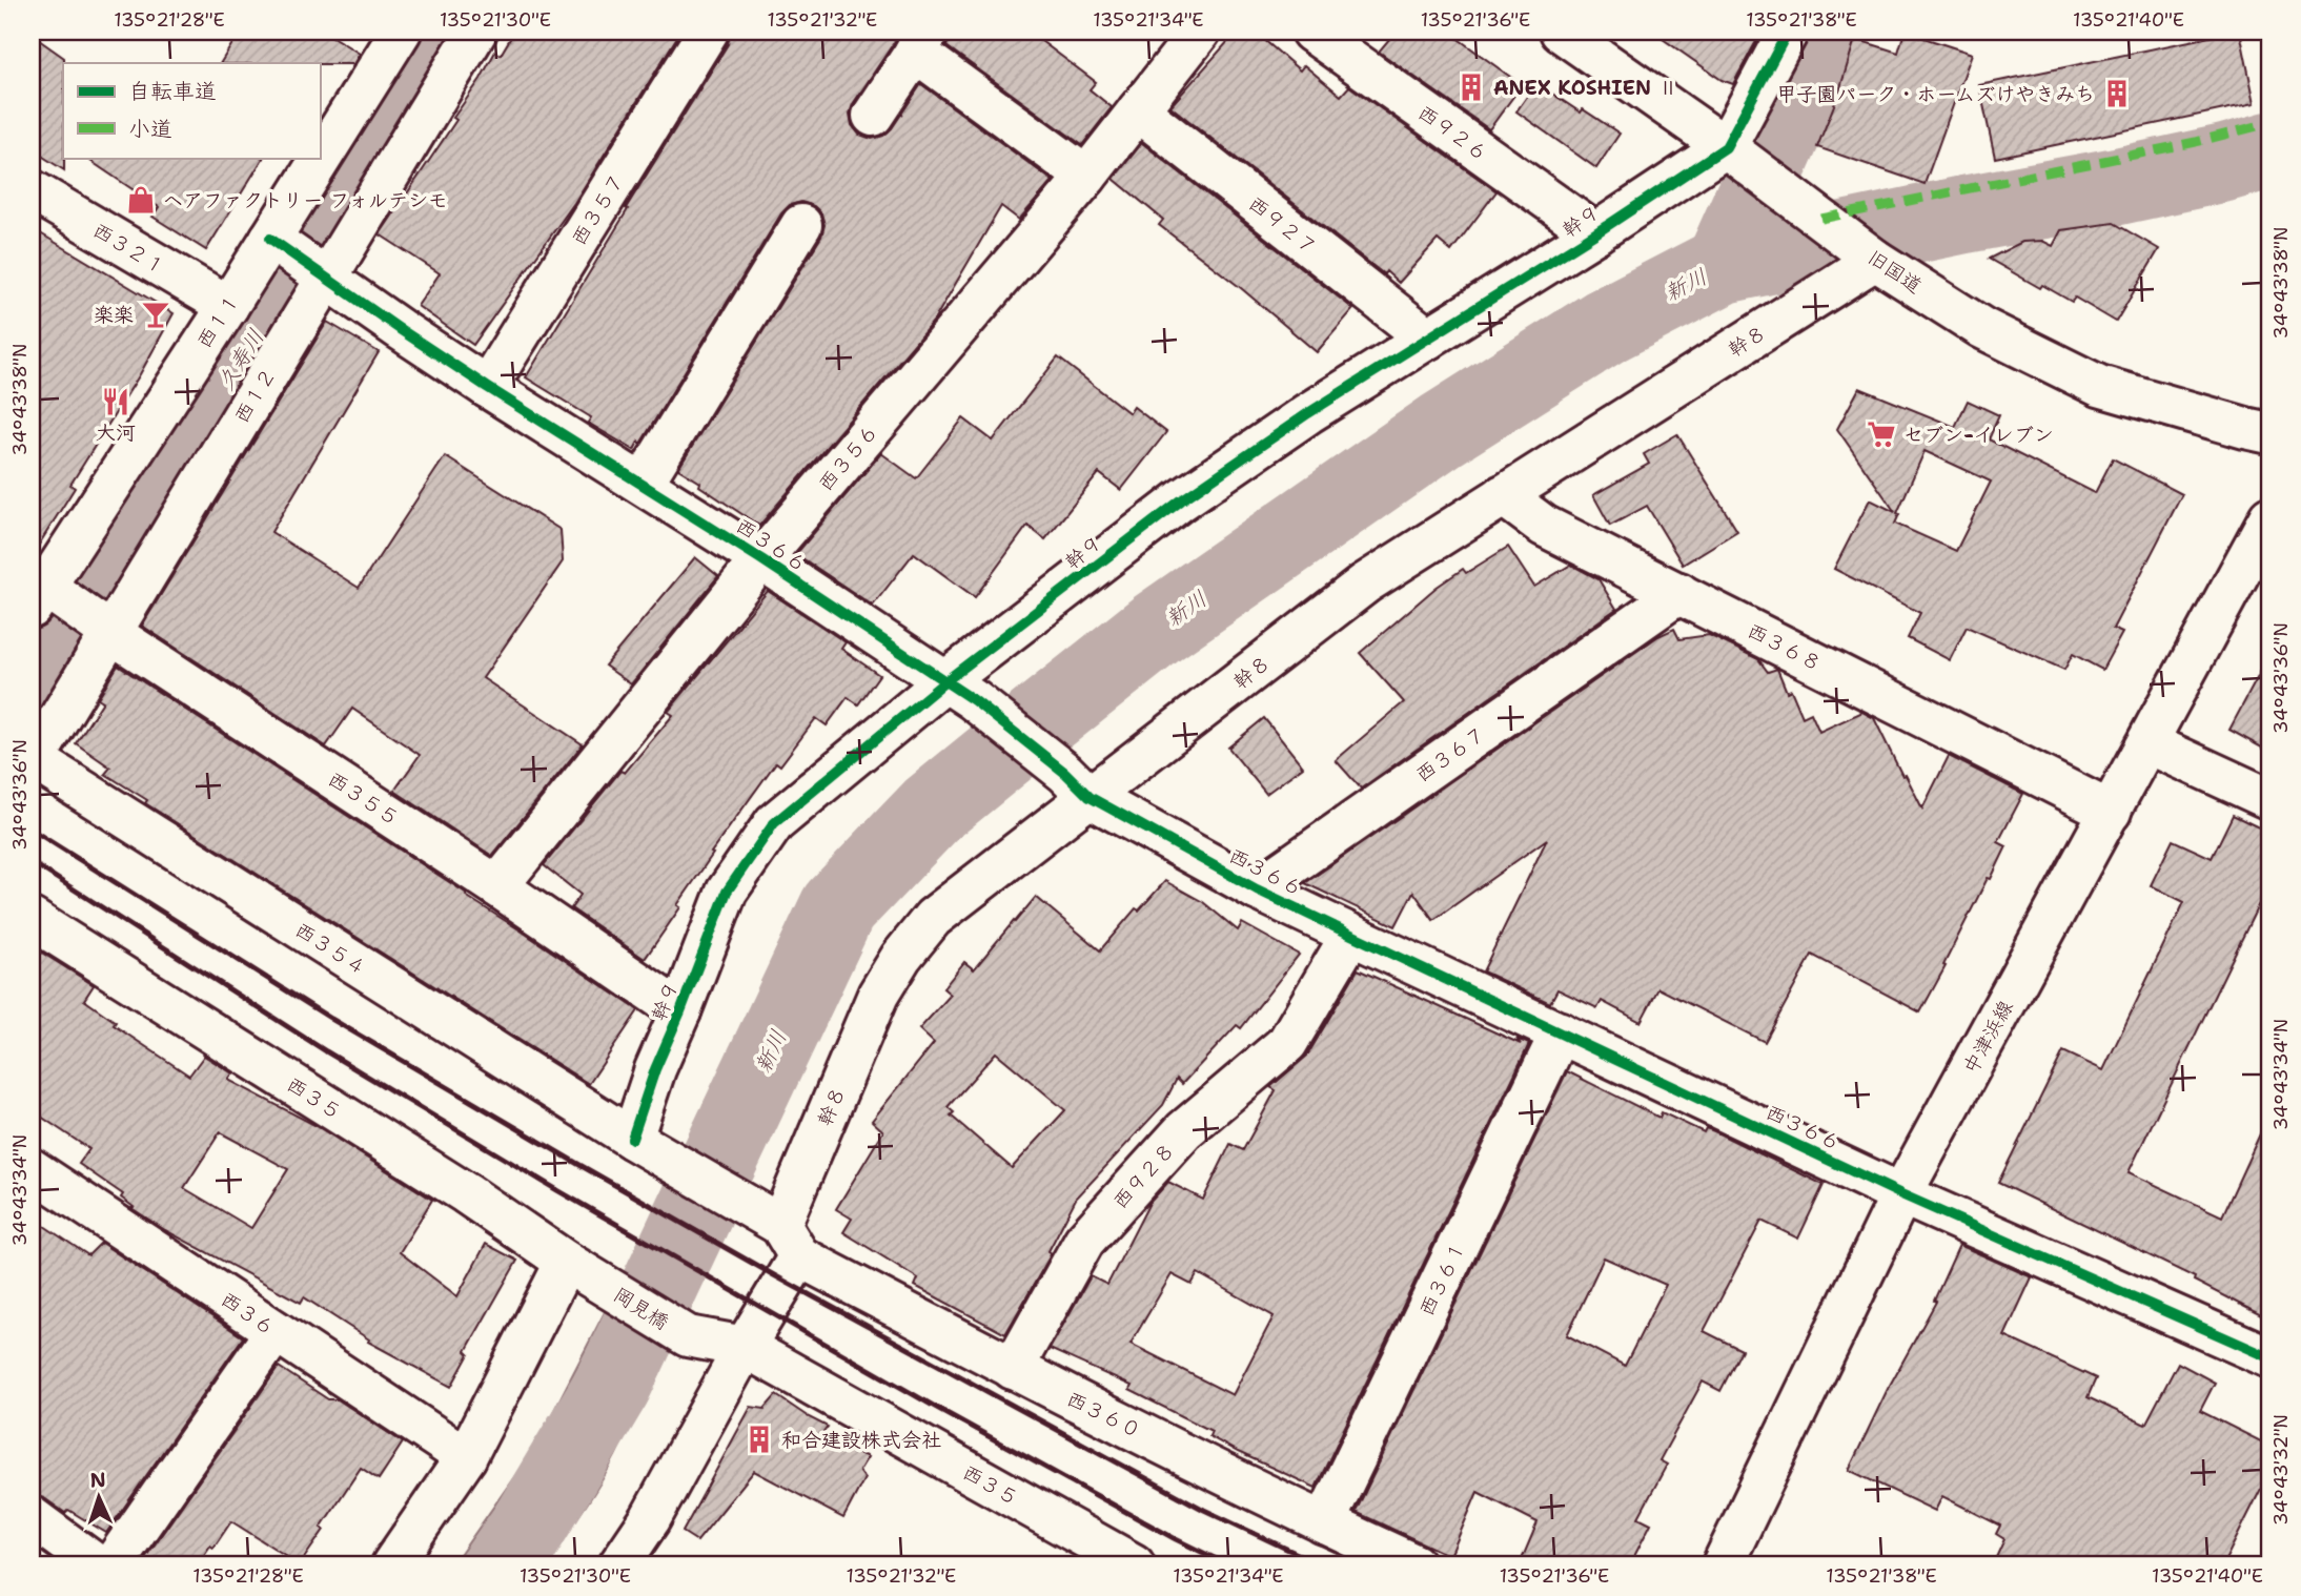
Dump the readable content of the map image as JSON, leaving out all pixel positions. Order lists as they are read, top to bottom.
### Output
{
  "streets": {
    "street": [
      "西９２６",
      "西３５７",
      "幹９",
      "西９２７",
      "西３２１",
      "旧国道",
      "西１１",
      "幹８",
      "西１２",
      "西３５６",
      "西３６６",
      "西３６８",
      "西３６７",
      "西３５５",
      "西３５４",
      "中津浜線",
      "西３５",
      "西９２８",
      "西３６１",
      "岡見橋",
      "西３６",
      "西３６０"
    ]
  },
  "crossings": [
    ["西９２６", "幹９"],
    ["西３５７", "西３６６"],
    ["幹９", "西９２７"],
    ["幹９", "旧国道"],
    ["幹９", "西３６６"],
    ["幹９", "西３５５"],
    ["幹９", "西３５４"],
    ["西９２７", "西３５６"],
    ["西３２１", "西１１"],
    ["旧国道", "幹８"],
    ["西１１", "西１２"],
    ["西１１", "西３６６"],
    ["西１１", "西３５５"],
    ["幹８", "西３６６"],
    ["幹８", "西３６８"],
    ["幹８", "西３５４"],
    ["幹８", "西３５"],
    ["幹８", "西３６０"],
    ["西１２", "西３６６"],
    ["西１２", "西３５５"],
    ["西１２", "西３５４"],
    ["西３５６", "西３６６"],
    ["西３５６", "西３５５"],
    ["西３６６", "西３６７"],
    ["西３６６", "中津浜線"],
    ["西３６６", "西９２８"],
    ["西３６６", "西３６１"],
    ["西３６８", "西３６７"],
    ["西３６８", "中津浜線"],
    ["西３５４", "西３６０"],
    ["西３５", "岡見橋"],
    ["西９２８", "西３６０"],
    ["西３６１", "西３６０"]
  ],
  "water": ["新川", "久寿川"],
  "places": {
    "building": ["ANEX KOSHIEN Ⅱ", "甲子園パーク・ホームズけやきみち", "和合建設株式会社"],
    "shop": ["ヘアファクトリー フォルテシモ"],
    "bar": ["楽楽"],
    "restaurant": ["大河"],
    "supermarket": ["セブン-イレブン"]
  },
  "legend": ["自転車道", "小道"],
  "north": "top",
  "coordinates": [
    "135°21'28\"E",
    "135°21'30\"E",
    "135°21'32\"E",
    "135°21'34\"E",
    "135°21'36\"E",
    "135°21'38\"E",
    "135°21'40\"E",
    "34°43'38\"N",
    "34°43'36\"N",
    "34°43'34\"N",
    "34°43'32\"N"
  ]
}
